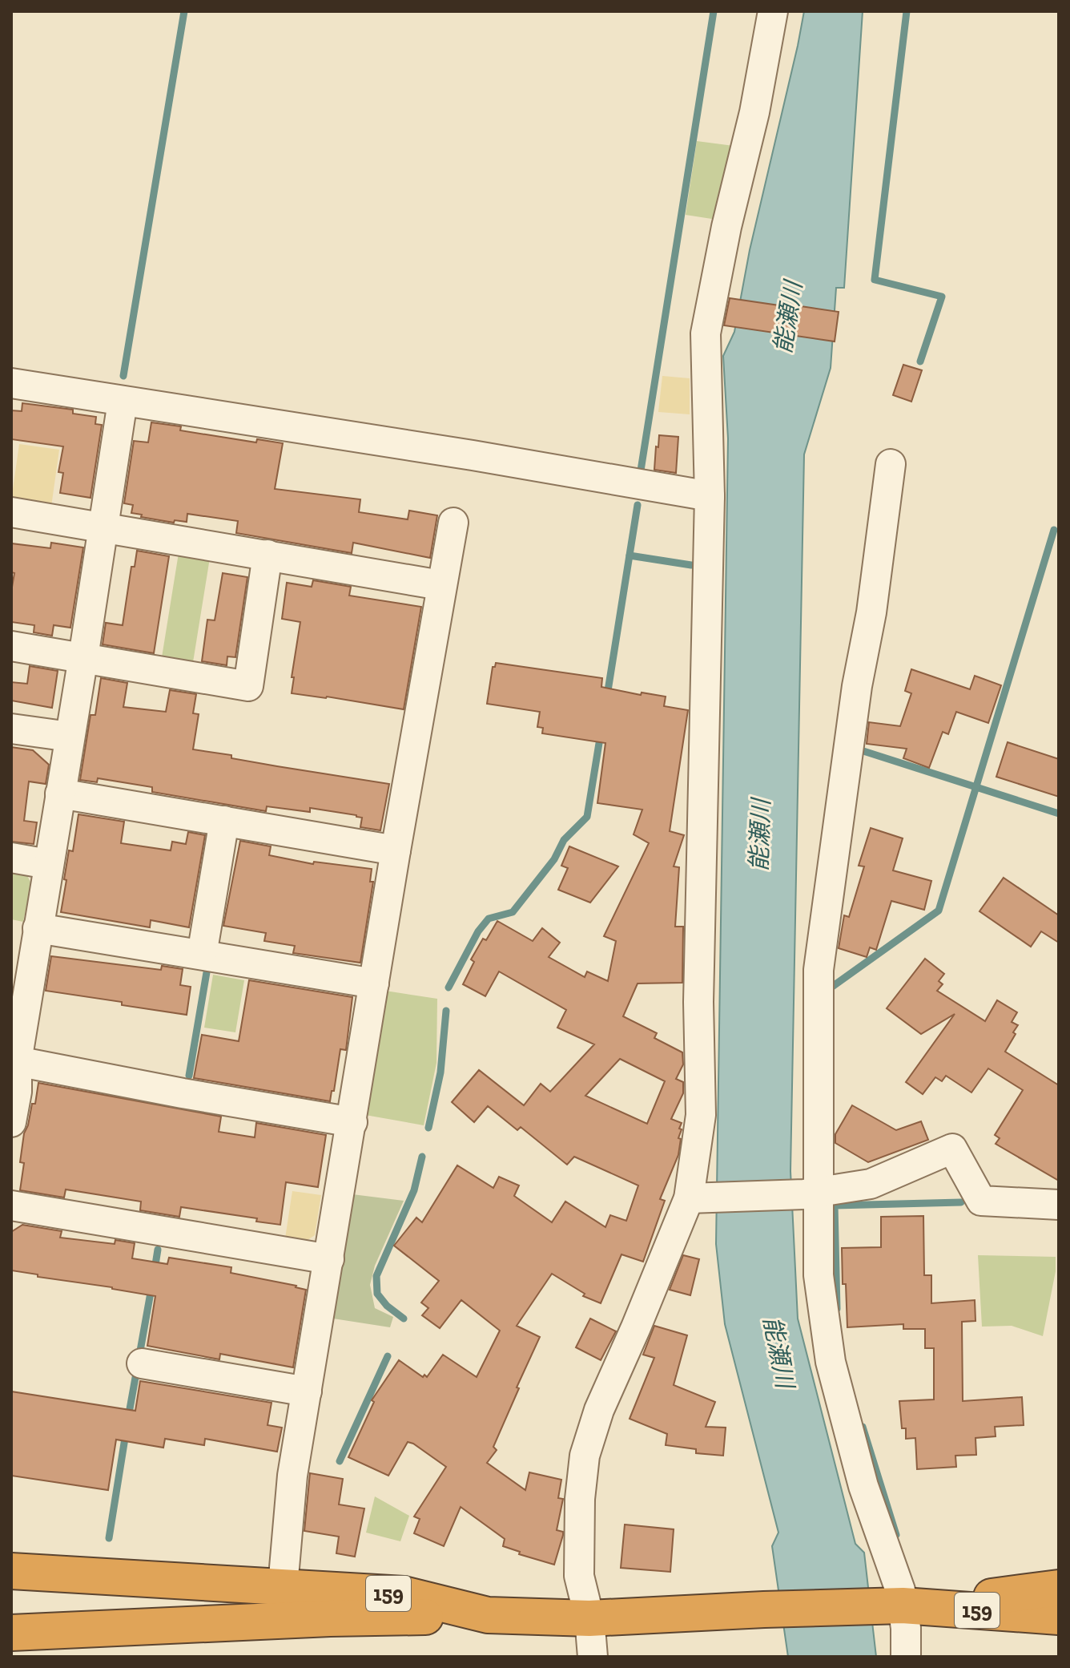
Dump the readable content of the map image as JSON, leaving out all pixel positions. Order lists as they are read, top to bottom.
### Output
{
  "streets": {
    "highway": ["159"]
  },
  "water": ["能瀬川"]
}
